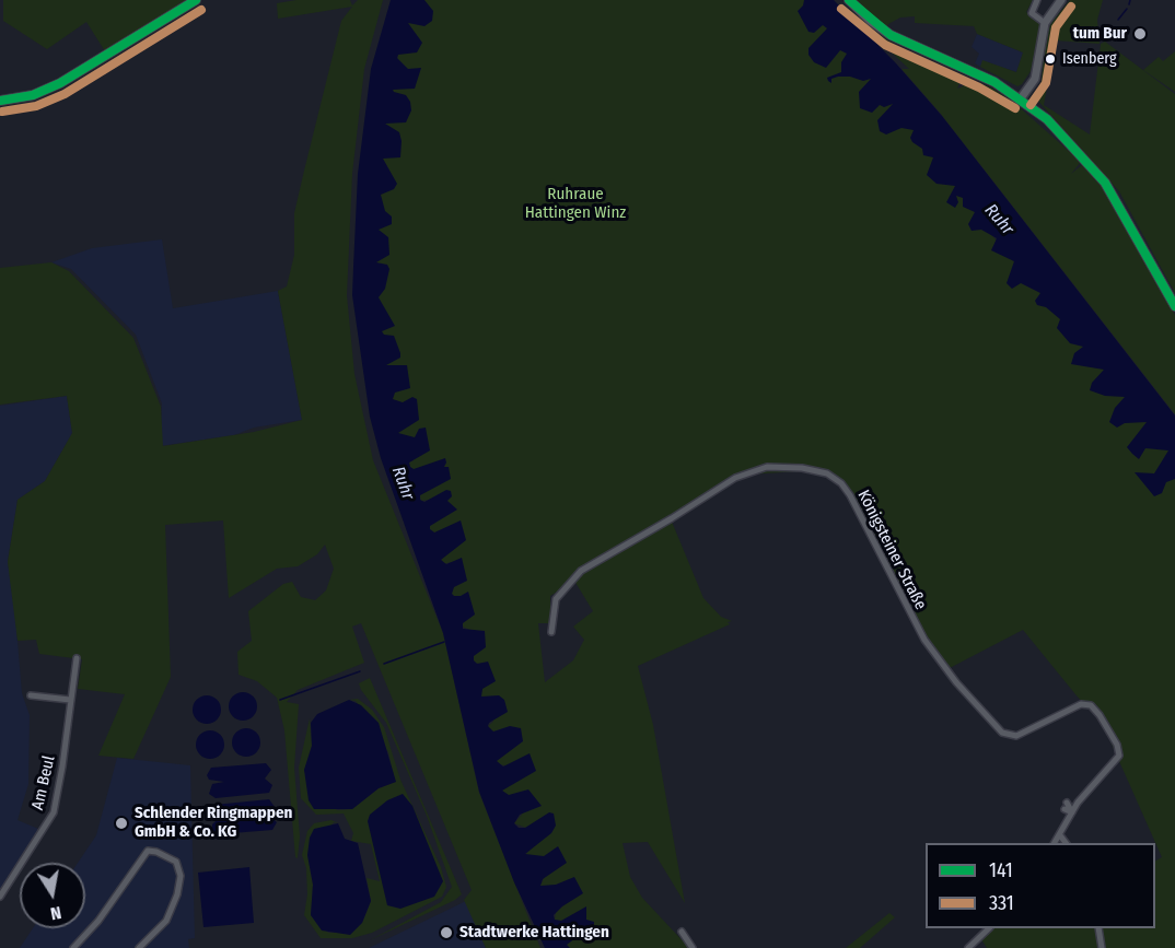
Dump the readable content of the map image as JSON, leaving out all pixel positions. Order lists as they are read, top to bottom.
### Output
{
  "streets": {
    "street": ["Königsteiner Straße", "Am Beul"]
  },
  "water": ["Ruhr"],
  "parks": ["Ruhraue Hattingen Winz"],
  "places": [
    "tum Bur",
    "Isenberg",
    "Schlender Ringmappen GmbH & Co. KG",
    "Stadtwerke Hattingen"
  ],
  "lines": ["transit line 141", "transit line 331"],
  "legend": ["141", "331"],
  "north": "bottom"
}
